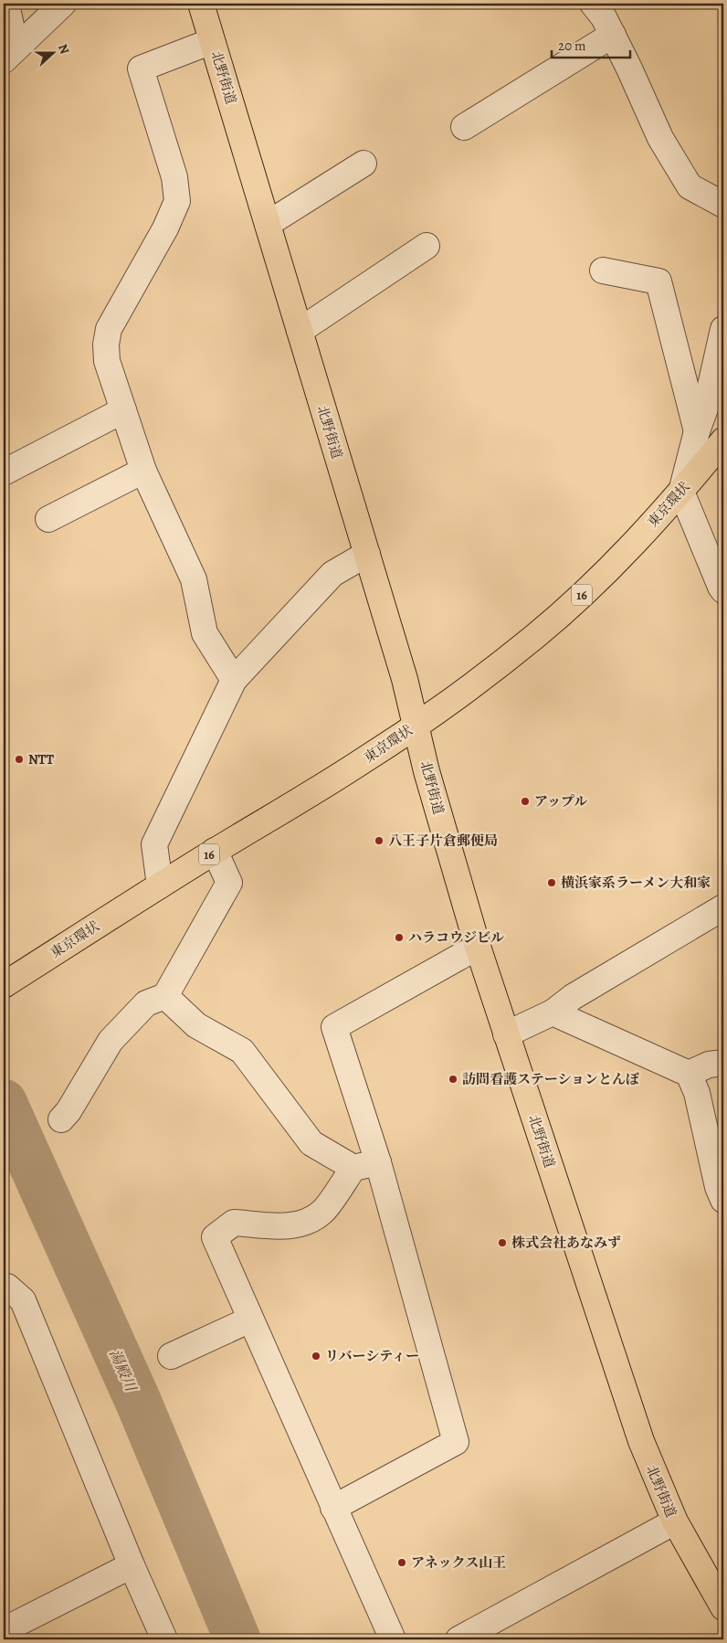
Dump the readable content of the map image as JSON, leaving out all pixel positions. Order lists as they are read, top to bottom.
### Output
{
  "streets": {
    "main road": ["北野街道", "東京環状", "16"]
  },
  "crossings": [
    ["北野街道", "東京環状"]
  ],
  "water": ["湯殿川"],
  "places": [
    "NTT",
    "アップル",
    "八王子片倉郵便局",
    "横浜家系ラーメン大和家",
    "ハラコウジビル",
    "訪問看護ステーションとんぼ",
    "株式会社あなみず",
    "リバーシティー",
    "アネックス山王"
  ],
  "scale_bar": "20 m",
  "north": "right"
}
